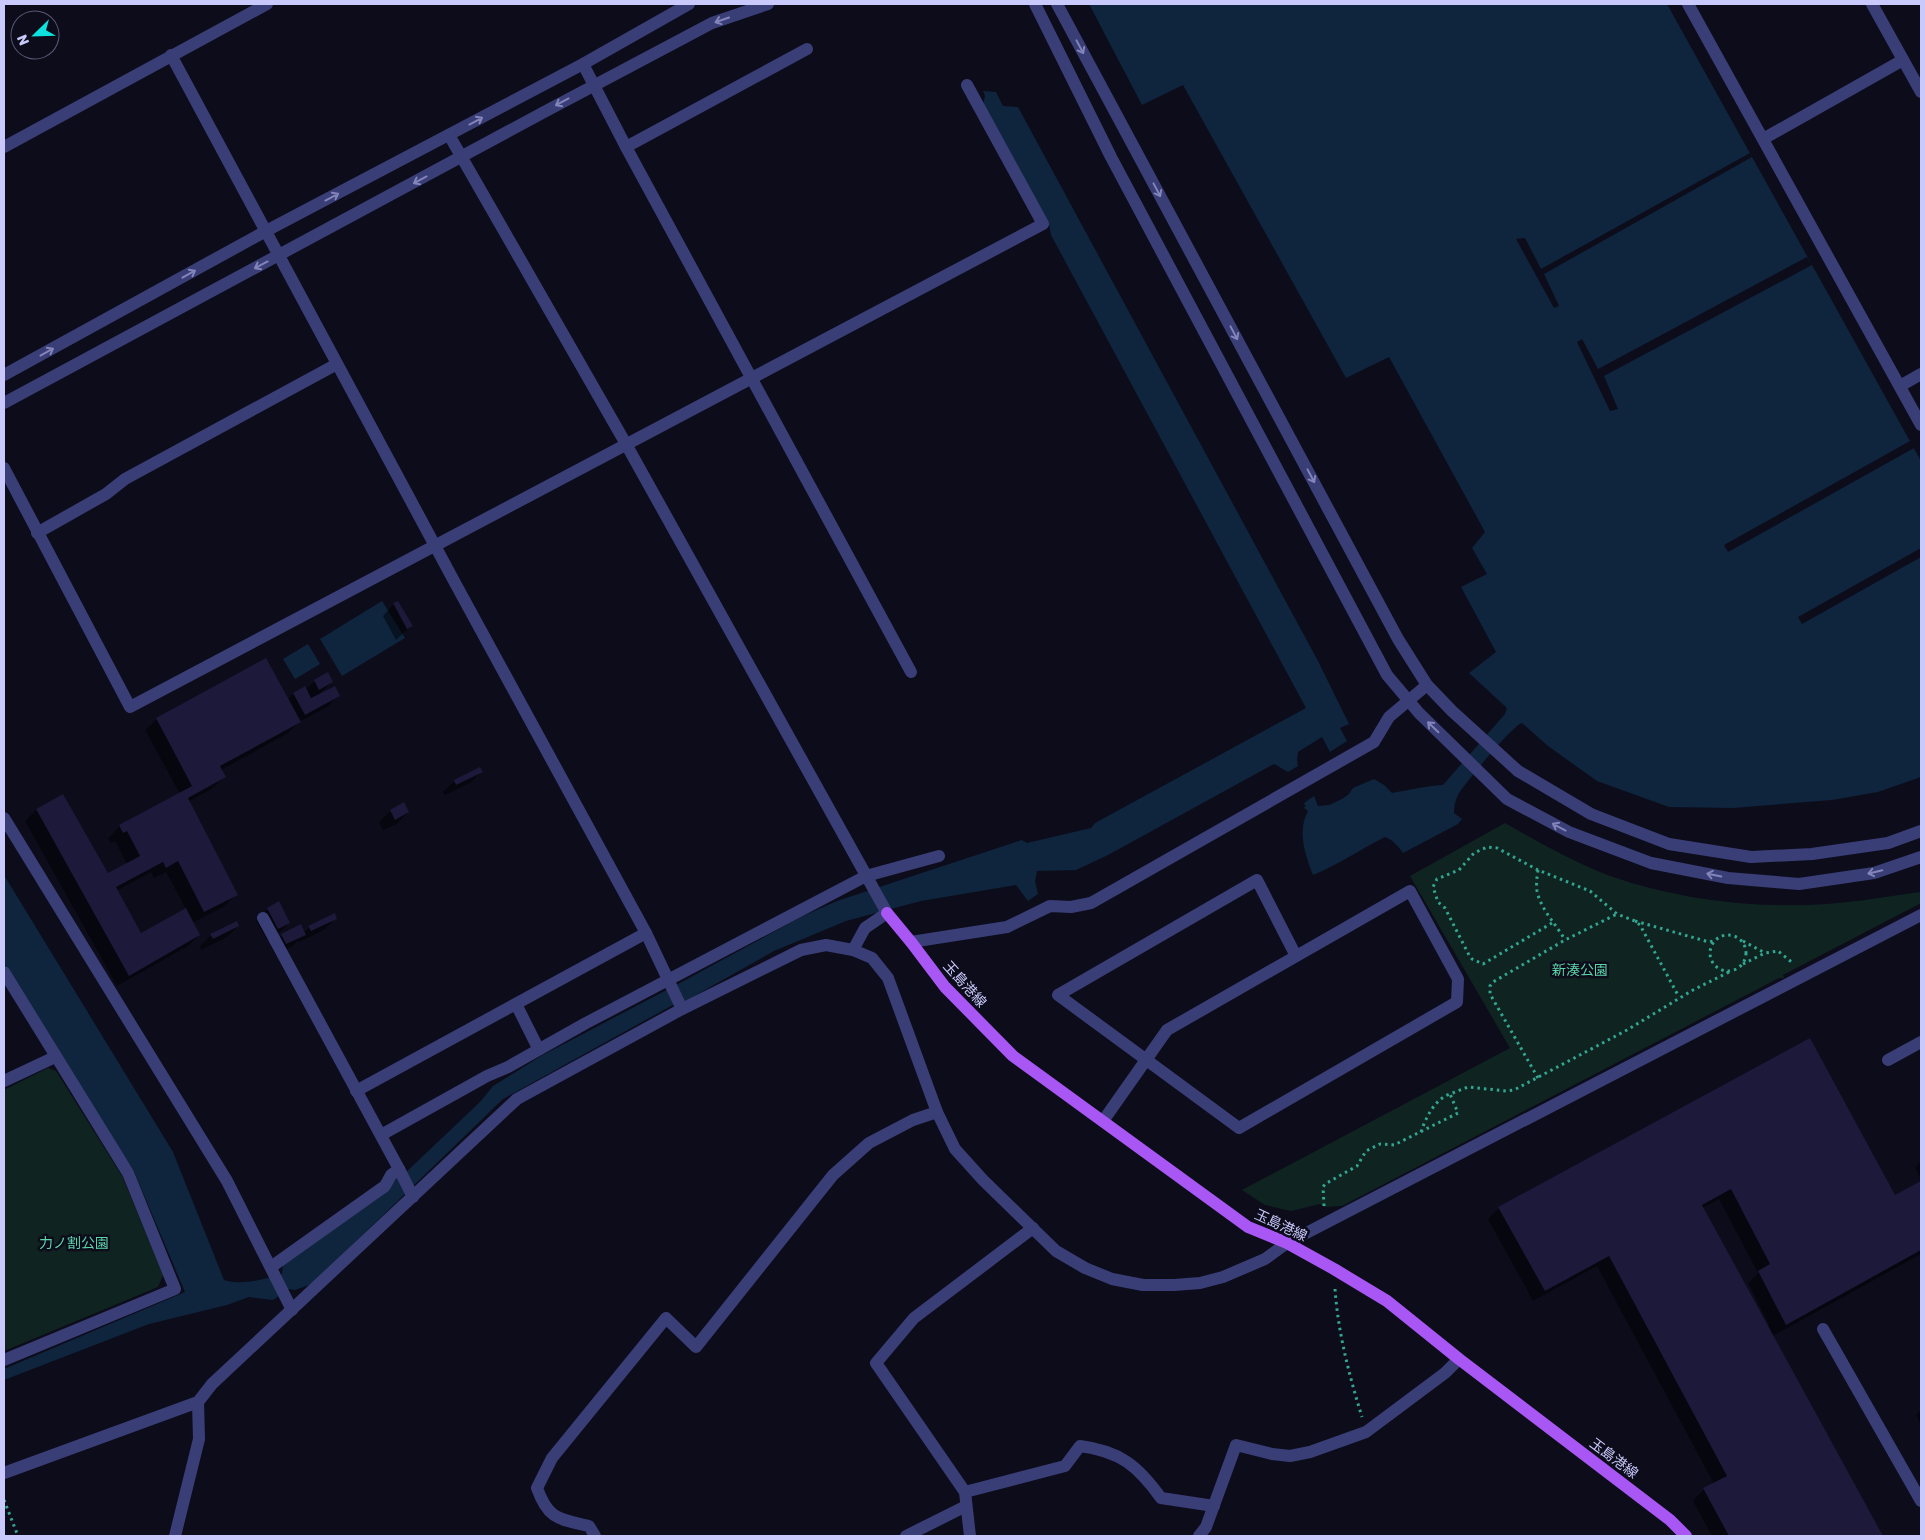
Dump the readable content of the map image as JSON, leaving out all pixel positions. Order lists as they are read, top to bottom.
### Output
{
  "streets": {
    "main road": ["玉島港線"]
  },
  "parks": ["新湊公園", "力ノ割公園"],
  "north": "bottom left"
}
